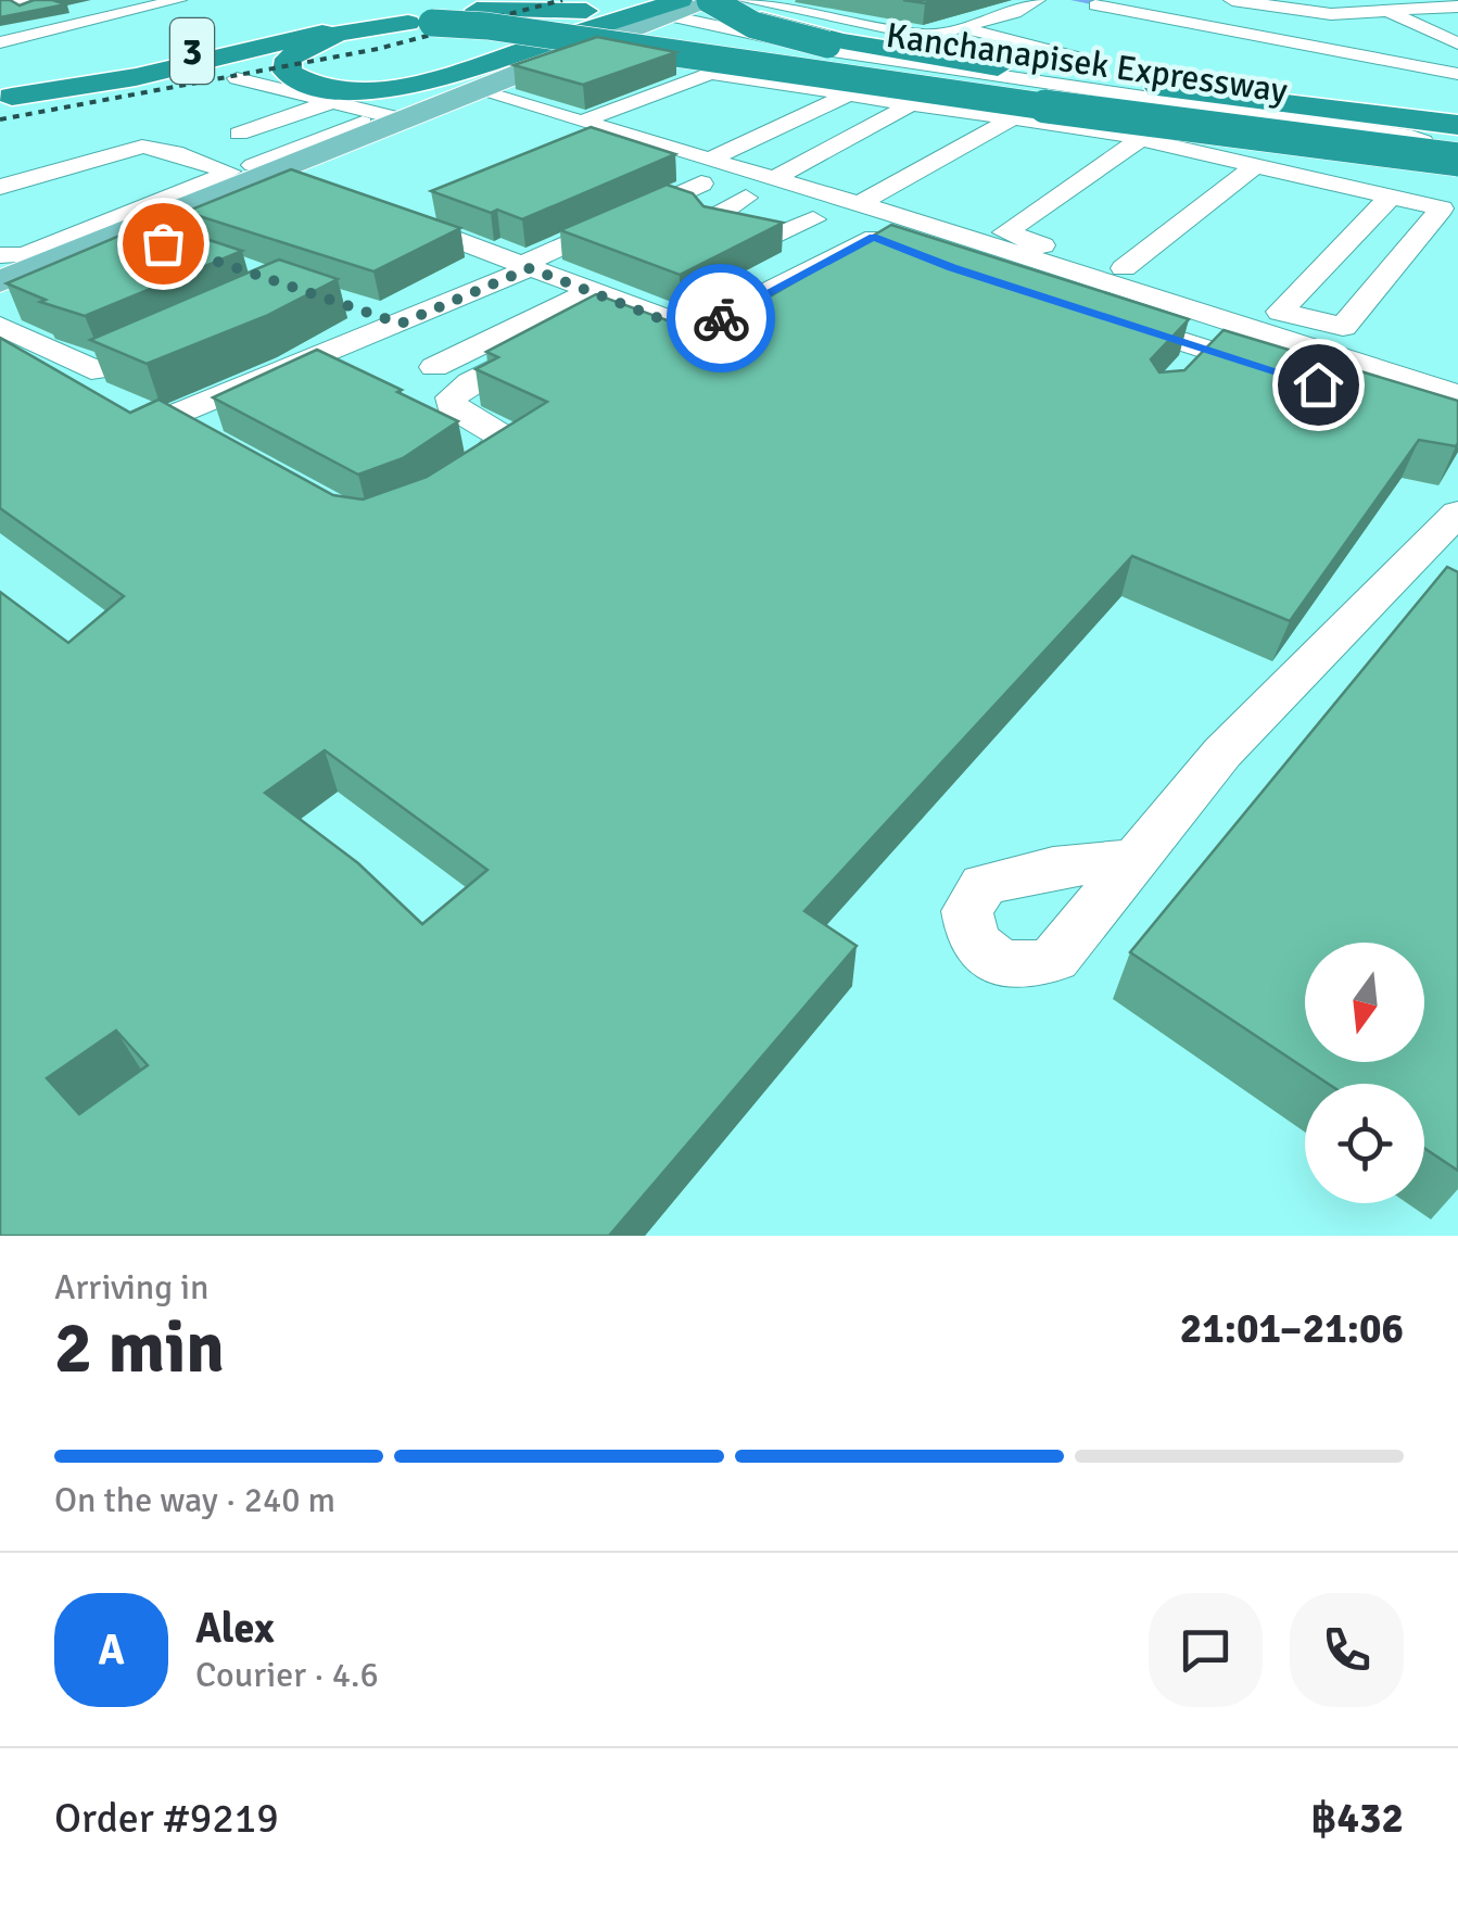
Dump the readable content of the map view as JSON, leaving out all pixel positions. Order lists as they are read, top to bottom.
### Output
{
  "streets": {
    "highway": ["3", "Kanchanapisek Expressway"]
  },
  "north": "bottom",
  "page": {
    "heading": ["2 min", "Arriving in", "21:01–21:06"],
    "panel": [
      "Alex",
      "Courier · 4.6",
      "Order #9219",
      "฿432"
    ],
    "bar": "On the way · 240 m",
    "round": "A"
  }
}
